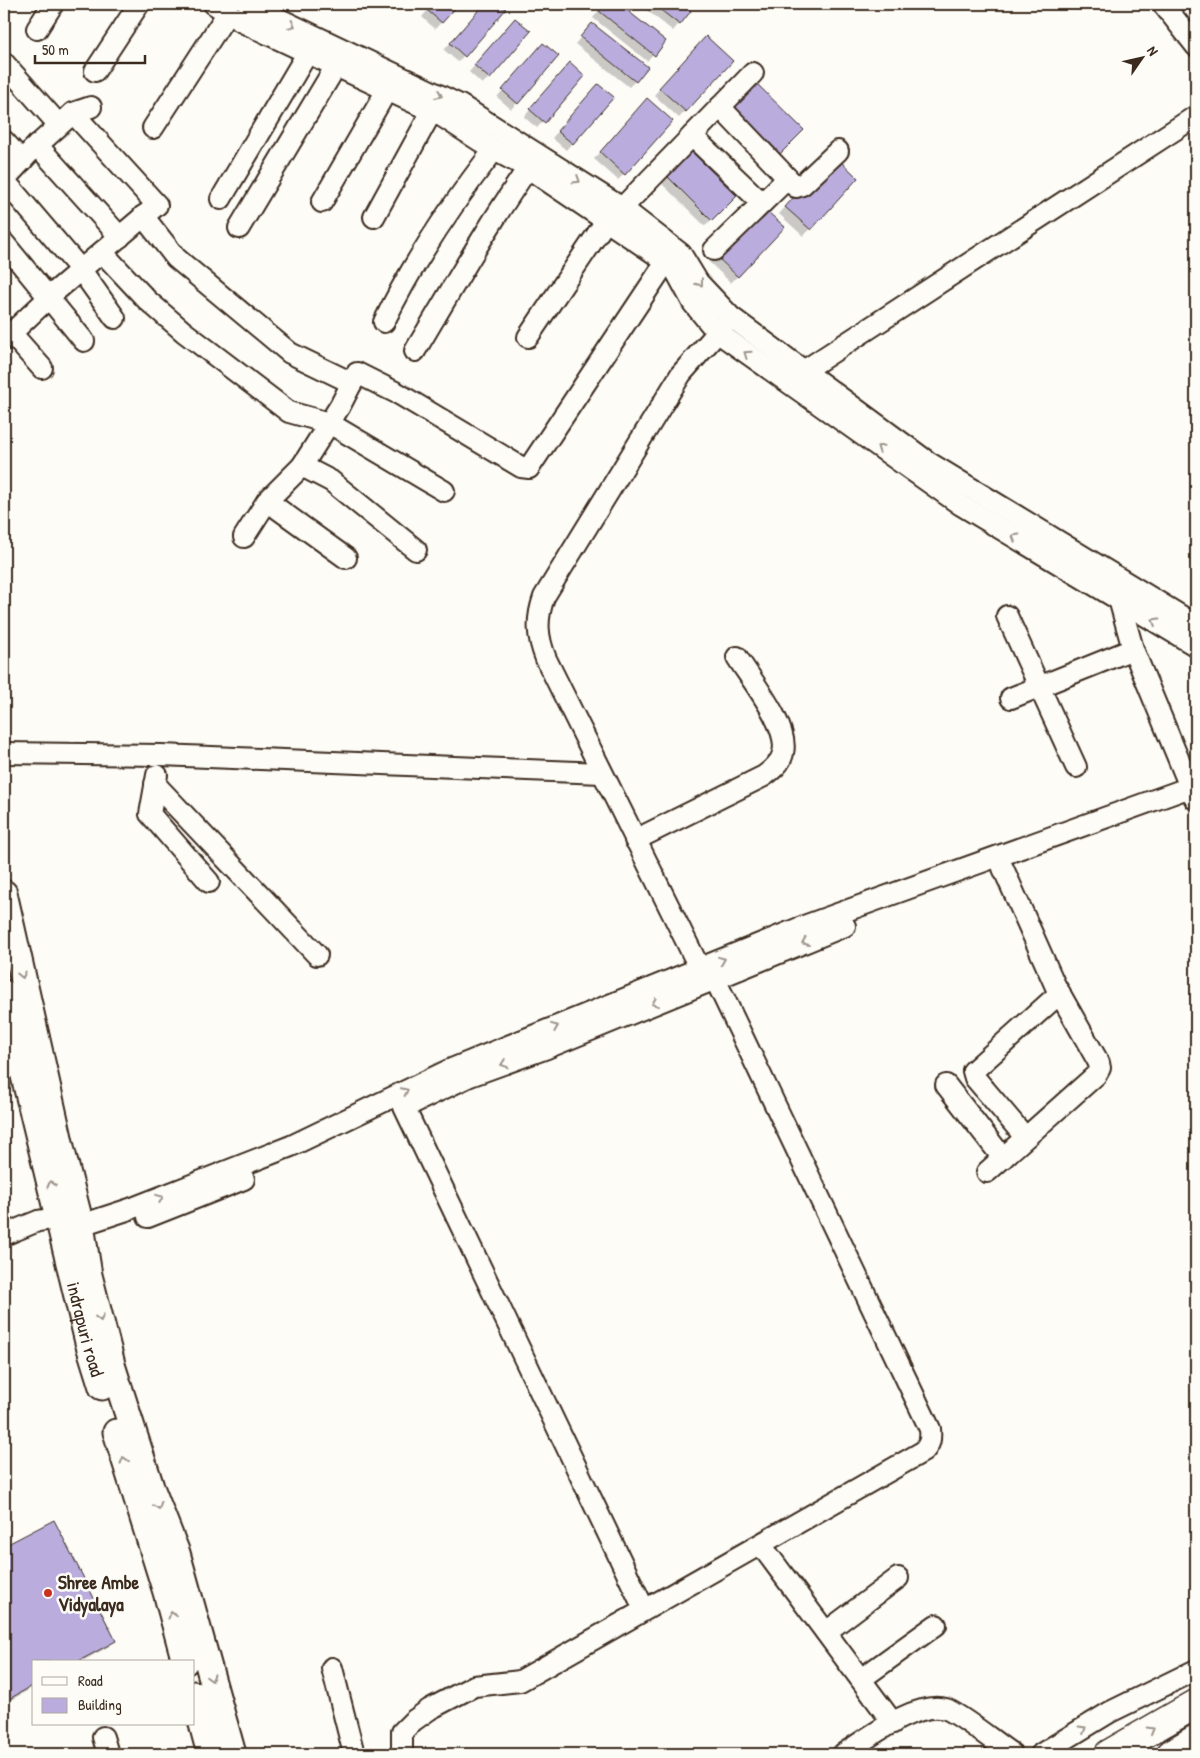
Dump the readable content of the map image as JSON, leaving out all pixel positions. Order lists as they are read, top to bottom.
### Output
{
  "streets": {
    "main road": ["indrapuri road"]
  },
  "places": ["Shree Ambe Vidyalaya"],
  "legend": ["Road", "Building"],
  "scale_bar": "50 m",
  "north": "top right"
}
